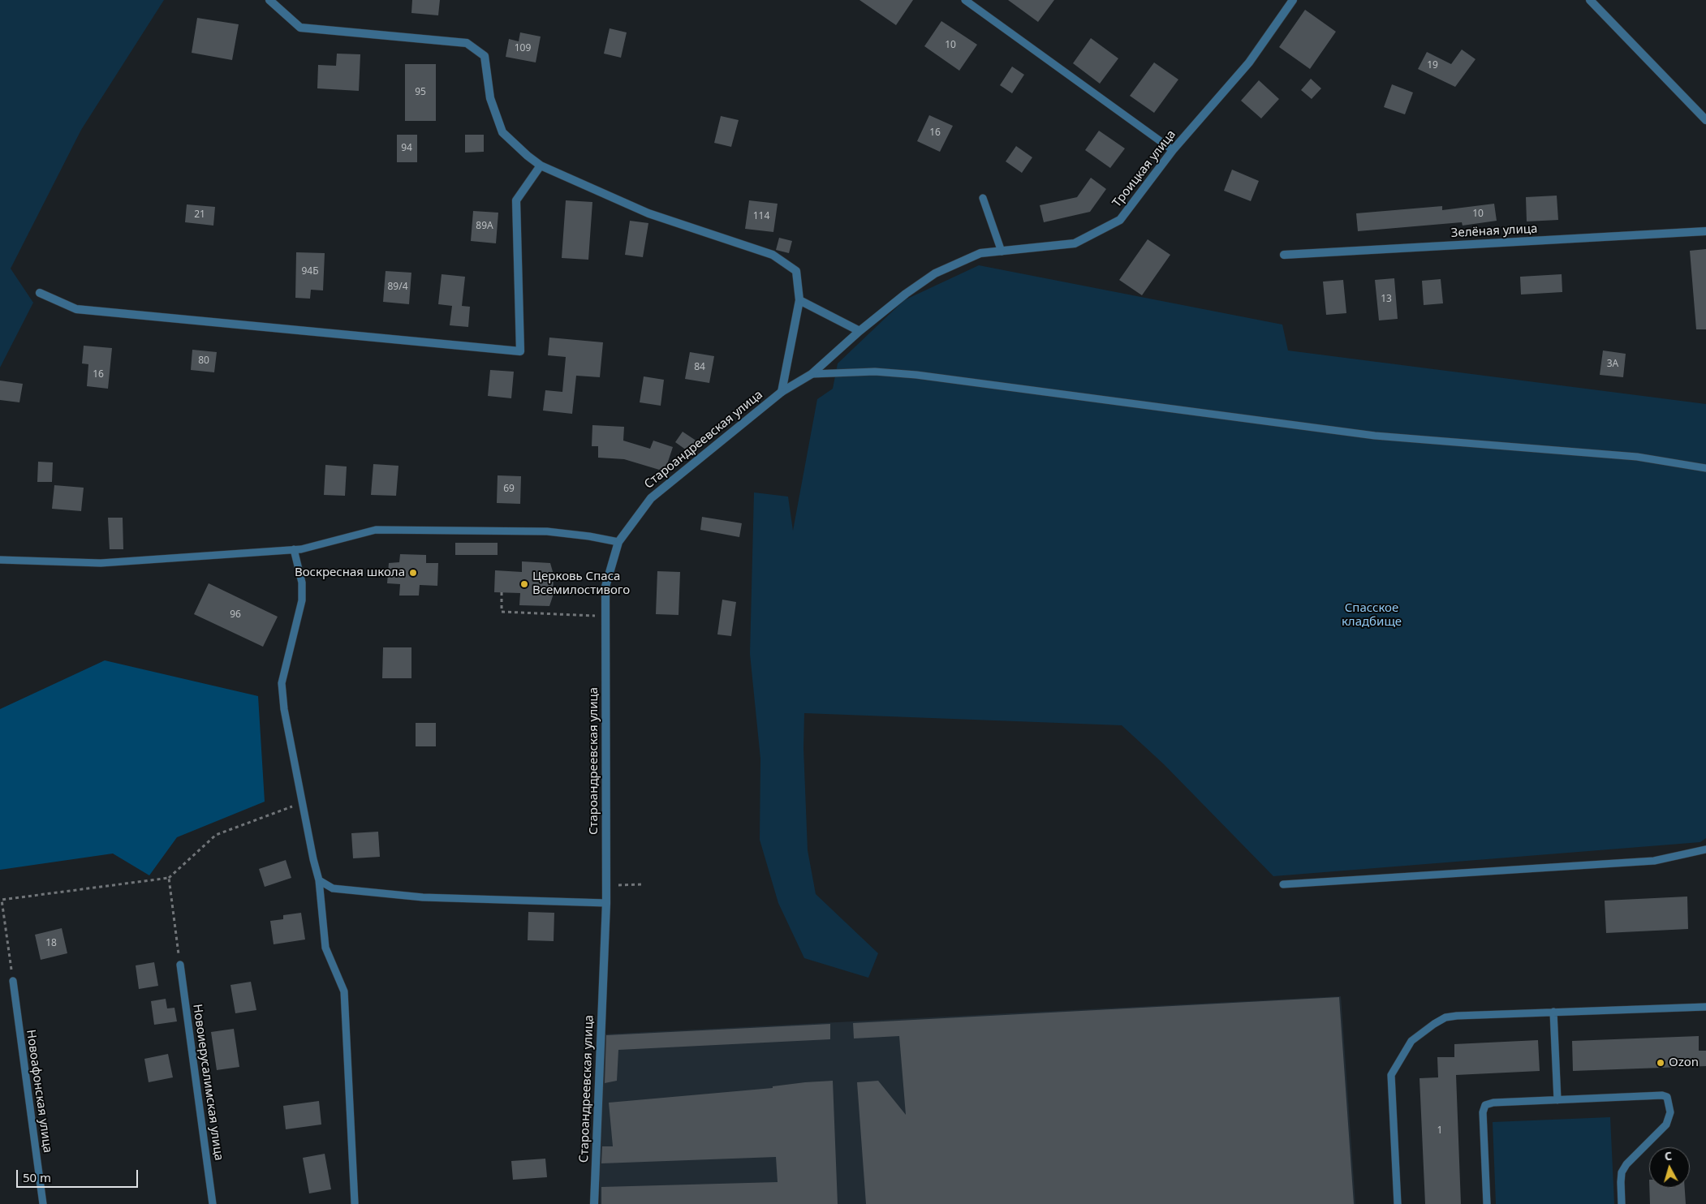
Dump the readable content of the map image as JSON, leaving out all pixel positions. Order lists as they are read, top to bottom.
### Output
{
  "streets": {
    "street": ["Троицкая улица", "Зелёная улица", "Староандреевская улица"],
    "lane": ["Новоиерусалимская улица", "Новоафонская улица"]
  },
  "crossings": [
    ["Троицкая улица", "Староандреевская улица"]
  ],
  "parks": ["Спасское кладбище"],
  "places": ["Воскресная школа", "Церковь Спаса Всемилостивого", "Ozon"],
  "house_numbers": [
    "10",
    "109",
    "19",
    "95",
    "16",
    "94",
    "10",
    "21",
    "114",
    "89А",
    "94Б",
    "89/4",
    "13",
    "80",
    "3А",
    "84",
    "16",
    "69",
    "96",
    "18",
    "1"
  ],
  "scale_bar": "50 m",
  "north": "top"
}
